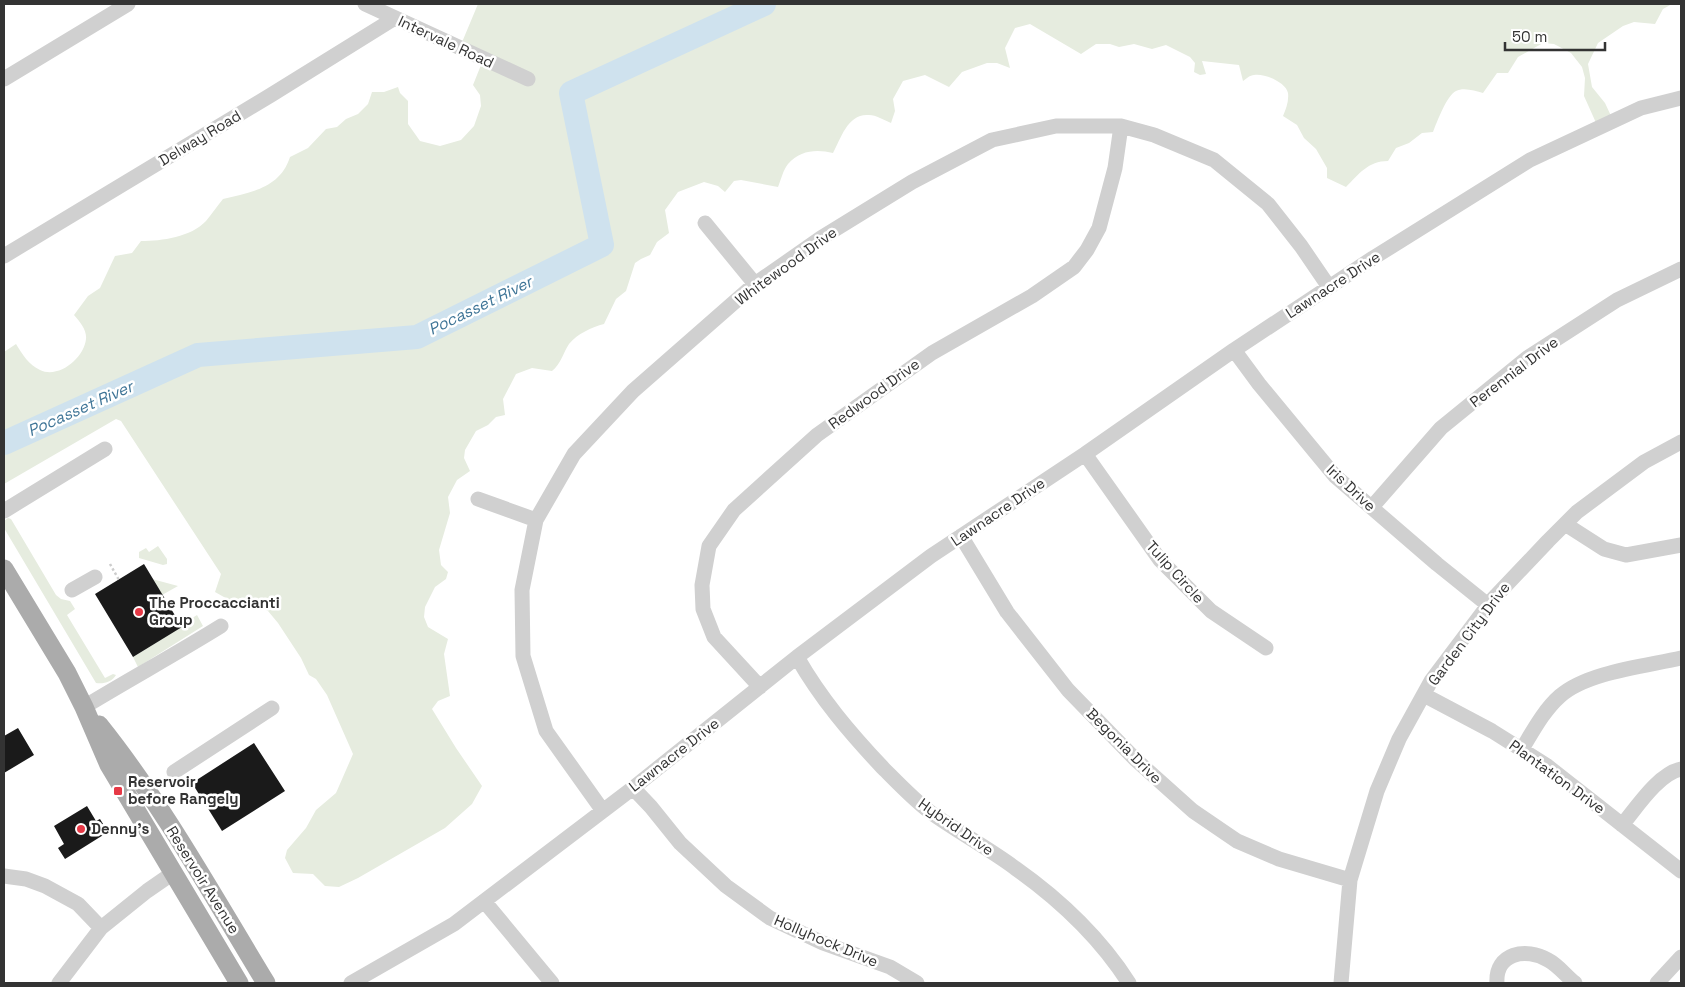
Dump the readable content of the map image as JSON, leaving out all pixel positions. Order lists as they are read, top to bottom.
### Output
{
  "streets": {
    "main road": ["Reservoir Avenue"],
    "street": [
      "Intervale Road",
      "Delway Road",
      "Whitewood Drive",
      "Lawnacre Drive",
      "Perennial Drive",
      "Redwood Drive",
      "Iris Drive",
      "Tulip Circle",
      "Garden City Drive",
      "Begonia Drive",
      "Plantation Drive",
      "Hybrid Drive",
      "Hollyhock Drive"
    ]
  },
  "crossings": [
    ["Intervale Road", "Delway Road"],
    ["Whitewood Drive", "Lawnacre Drive"],
    ["Whitewood Drive", "Redwood Drive"],
    ["Lawnacre Drive", "Redwood Drive"],
    ["Lawnacre Drive", "Iris Drive"],
    ["Lawnacre Drive", "Tulip Circle"],
    ["Lawnacre Drive", "Begonia Drive"],
    ["Lawnacre Drive", "Hybrid Drive"],
    ["Lawnacre Drive", "Hollyhock Drive"],
    ["Perennial Drive", "Iris Drive"],
    ["Iris Drive", "Garden City Drive"],
    ["Garden City Drive", "Begonia Drive"],
    ["Garden City Drive", "Plantation Drive"]
  ],
  "water": ["Pocasset River"],
  "places": {
    "other": ["The Proccaccianti Group", "Denny's"],
    "transit": ["Reservoir before Rangely"]
  },
  "scale_bar": "50 m"
}
